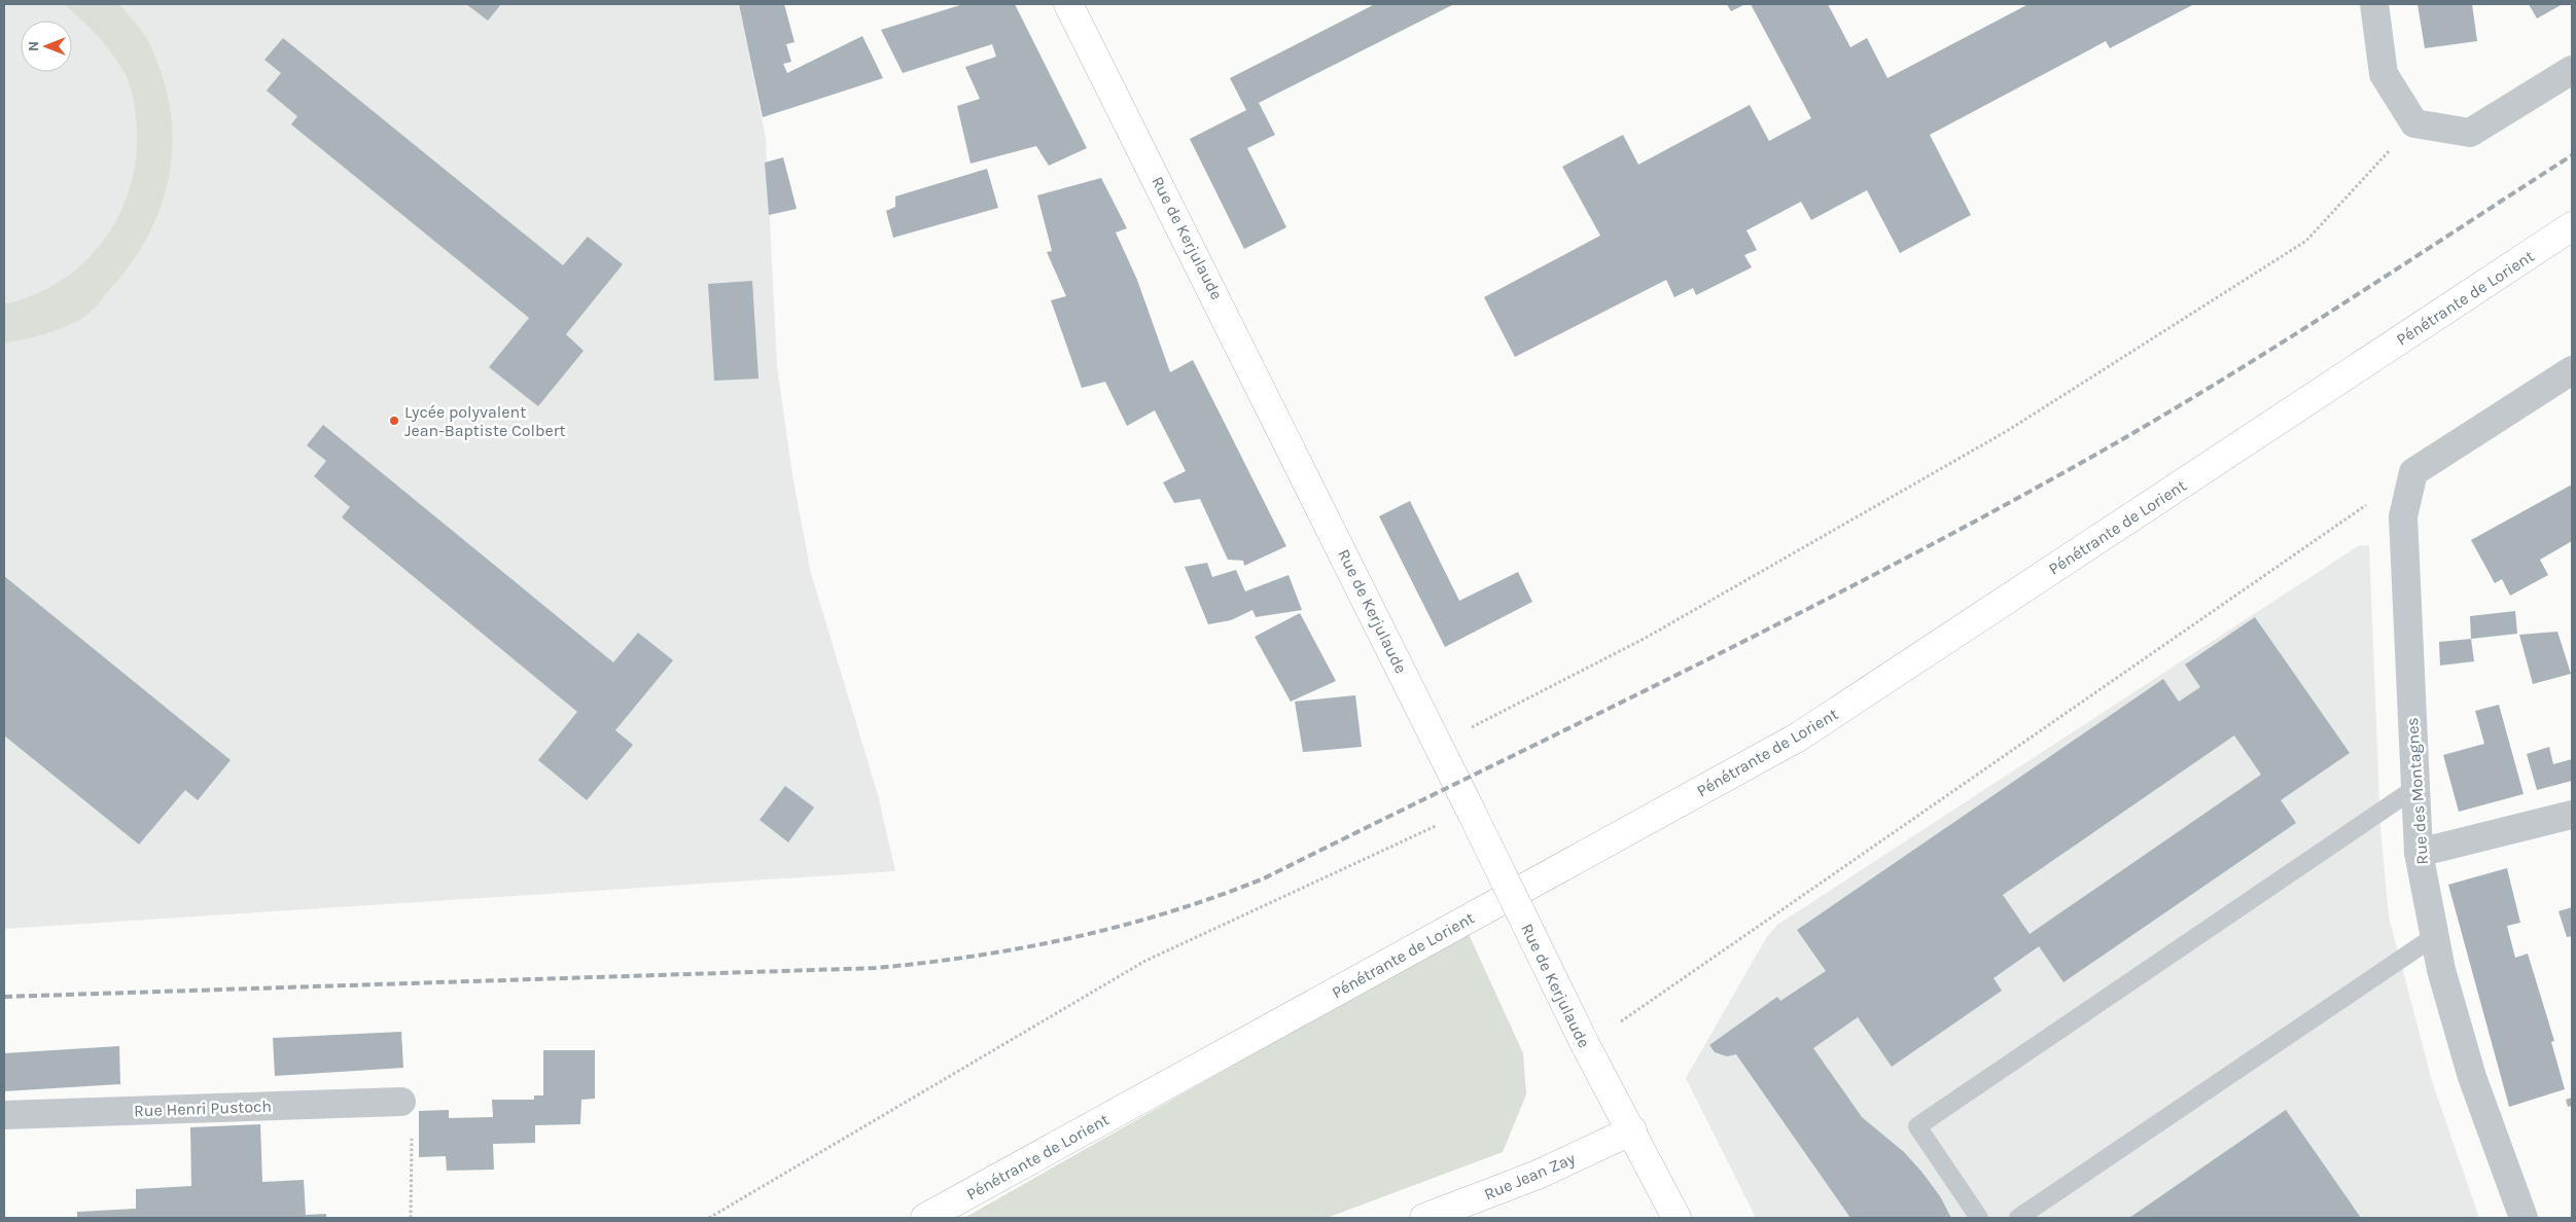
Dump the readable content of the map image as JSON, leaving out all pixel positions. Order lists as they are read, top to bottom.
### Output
{
  "streets": {
    "main road": ["Rue de Kerjulaude", "Pénétrante de Lorient", "Rue Jean Zay"],
    "street": ["Rue des Montagnes", "Rue Henri Pustoch"]
  },
  "crossings": [
    ["Rue de Kerjulaude", "Rue Jean Zay"]
  ],
  "places": ["Lycée polyvalent Jean-Baptiste Colbert"],
  "north": "left"
}
